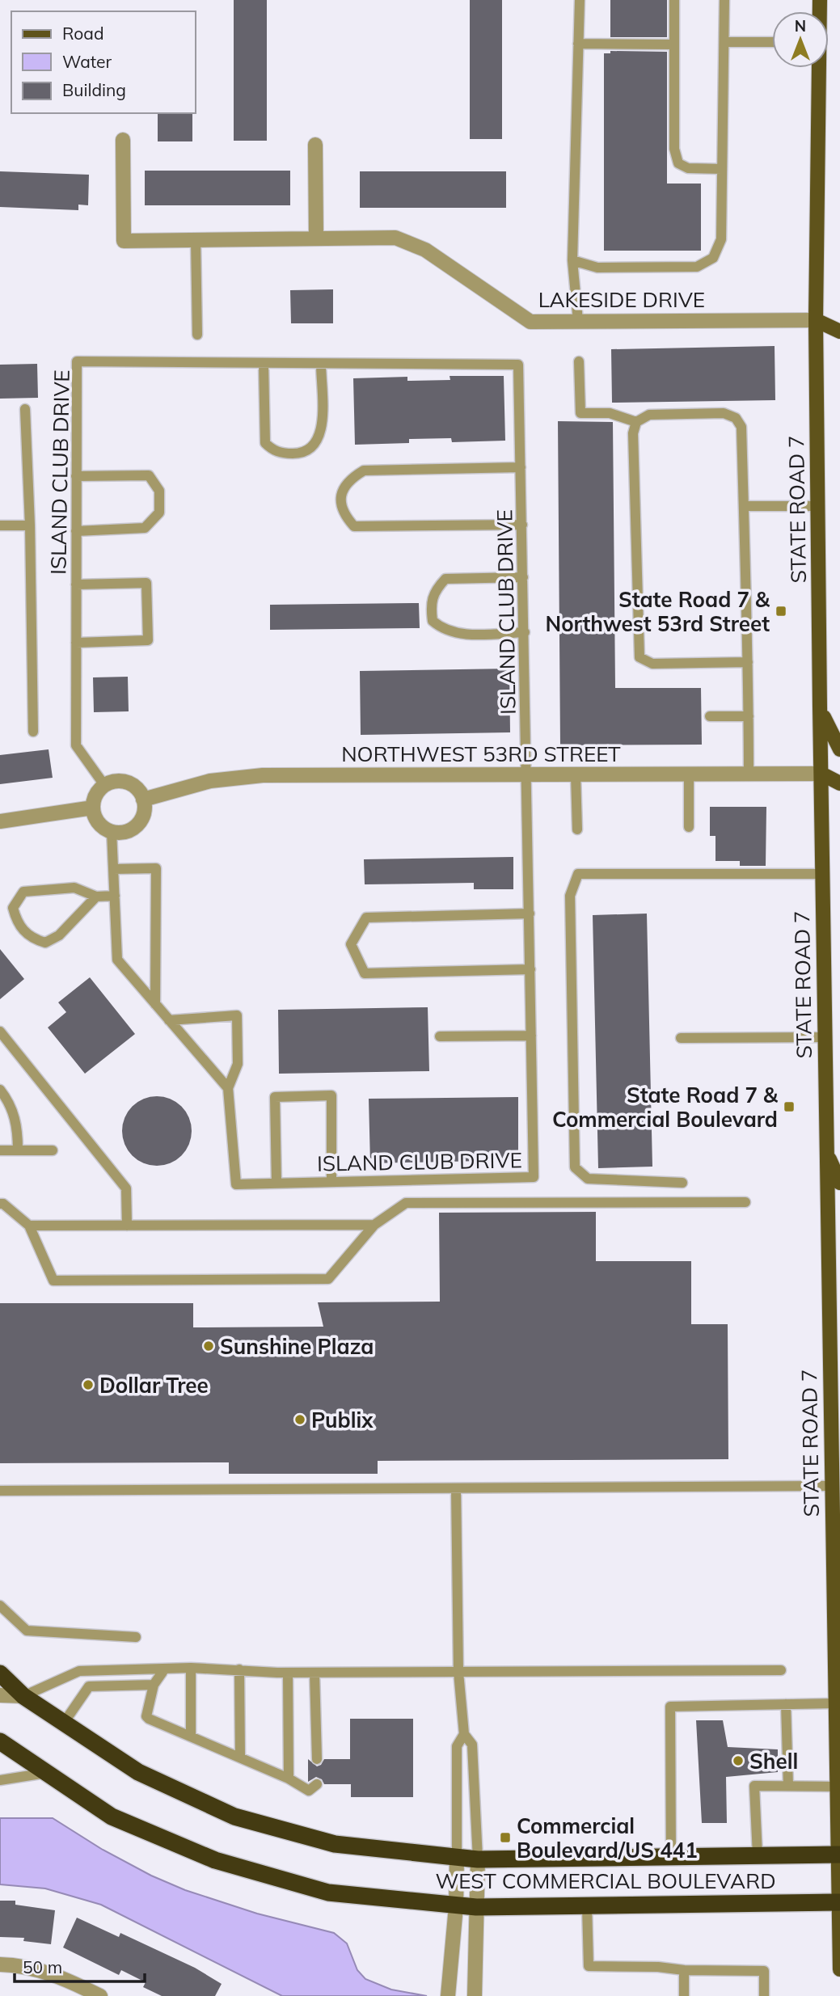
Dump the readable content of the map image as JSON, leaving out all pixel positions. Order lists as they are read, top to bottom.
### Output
{
  "streets": {
    "highway": ["WEST COMMERCIAL BOULEVARD"],
    "main road": ["STATE ROAD 7"],
    "street": ["LAKESIDE DRIVE", "NORTHWEST 53RD STREET"],
    "lane": ["ISLAND CLUB DRIVE"]
  },
  "crossings": [
    ["LAKESIDE DRIVE", "STATE ROAD 7"],
    ["ISLAND CLUB DRIVE", "NORTHWEST 53RD STREET"],
    ["STATE ROAD 7", "NORTHWEST 53RD STREET"],
    ["STATE ROAD 7", "WEST COMMERCIAL BOULEVARD"]
  ],
  "places": {
    "transit": ["State Road 7 & Northwest 53rd Street", "State Road 7 & Commercial Boulevard", "Commercial Boulevard/US 441"],
    "other": [
      "Sunshine Plaza",
      "Dollar Tree",
      "Publix",
      "Shell"
    ]
  },
  "legend": ["Road", "Water", "Building"],
  "scale_bar": "50 m",
  "north": "top"
}
